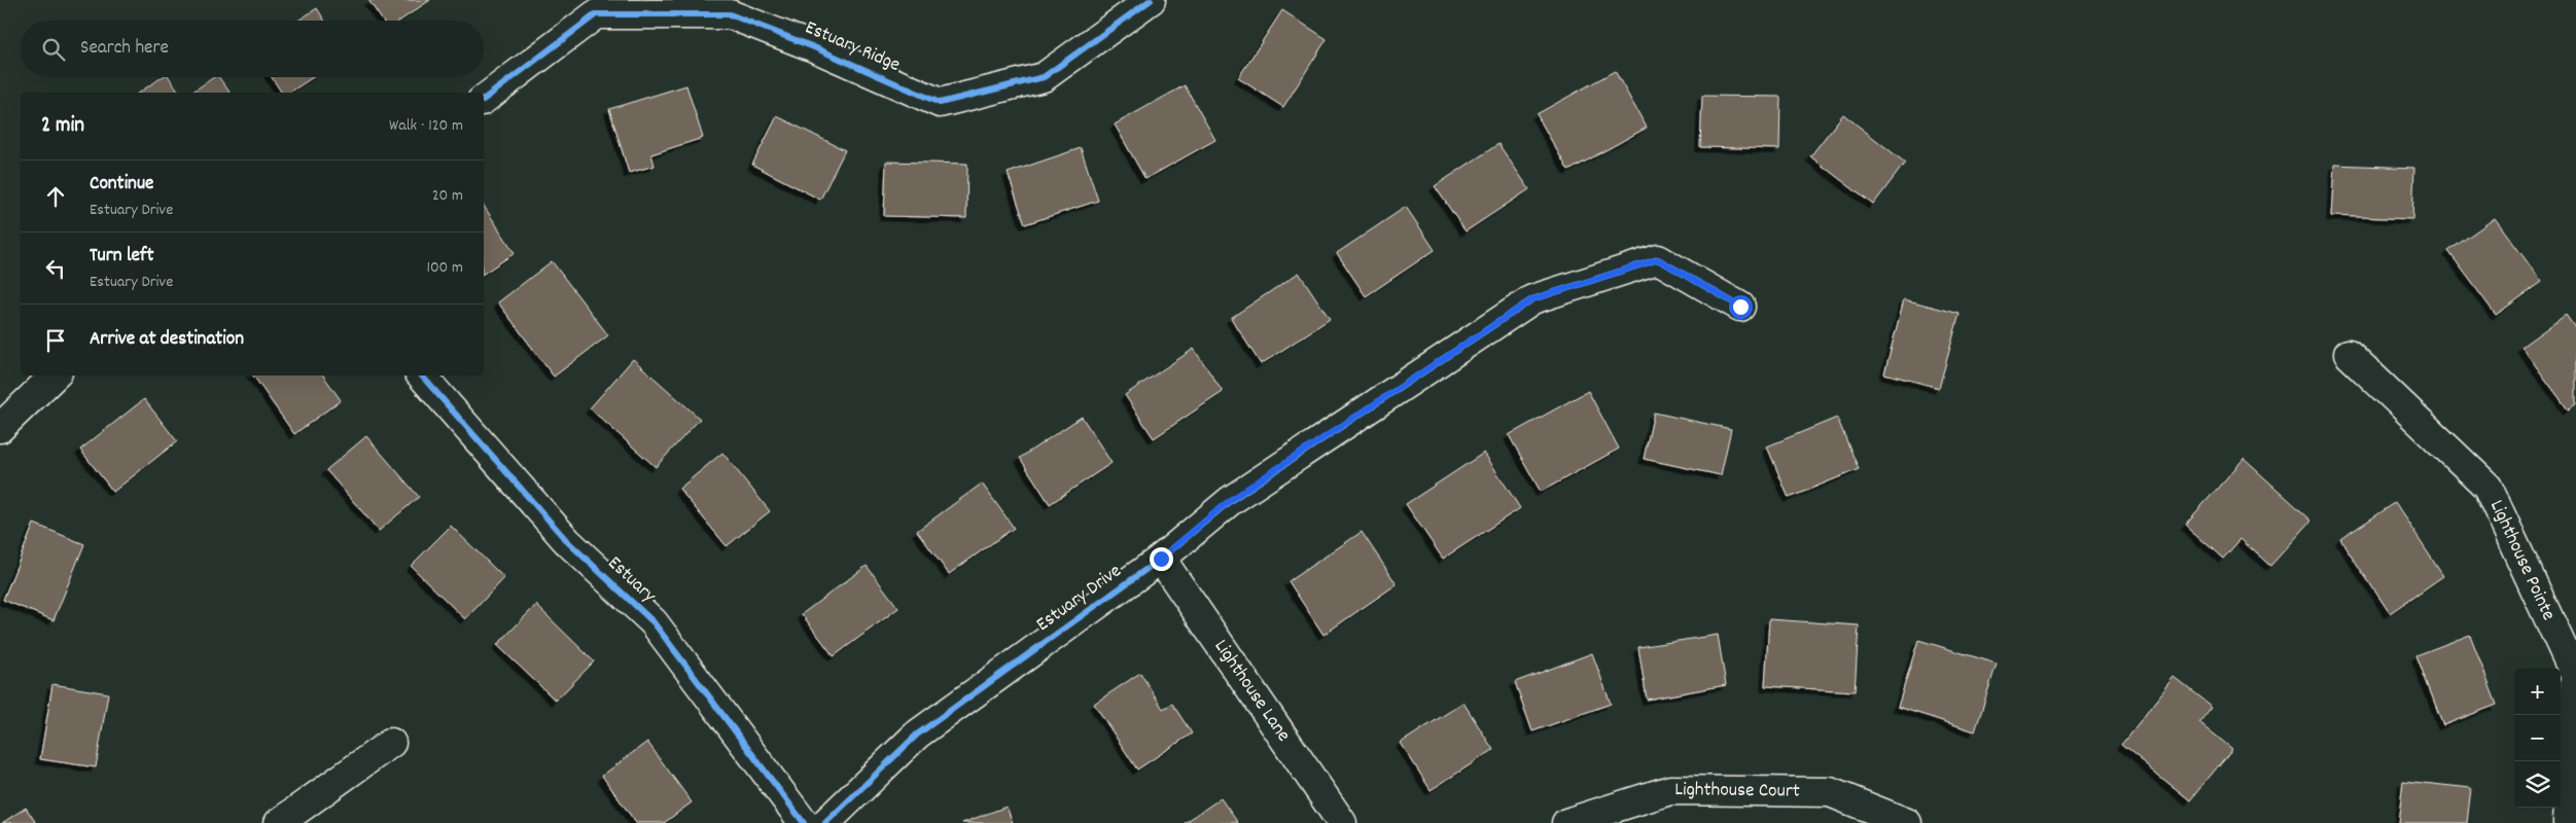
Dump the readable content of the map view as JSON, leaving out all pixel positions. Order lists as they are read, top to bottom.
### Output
{
  "streets": {
    "street": [
      "Estuary Ridge",
      "Lighthouse Pointe",
      "Estuary",
      "Estuary Drive",
      "Lighthouse Lane",
      "Lighthouse Court"
    ]
  },
  "crossings": [
    ["Estuary Drive", "Lighthouse Lane"]
  ],
  "page": {
    "search": "Search here",
    "heading": ["2 min", "Walk · 120 m"],
    "list": [
      ["Continue", "Estuary Drive", "20 m"],
      ["Turn left", "Estuary Drive", "100 m"],
      "Arrive at destination"
    ],
    "map_buttons": ["+", "−"]
  }
}
